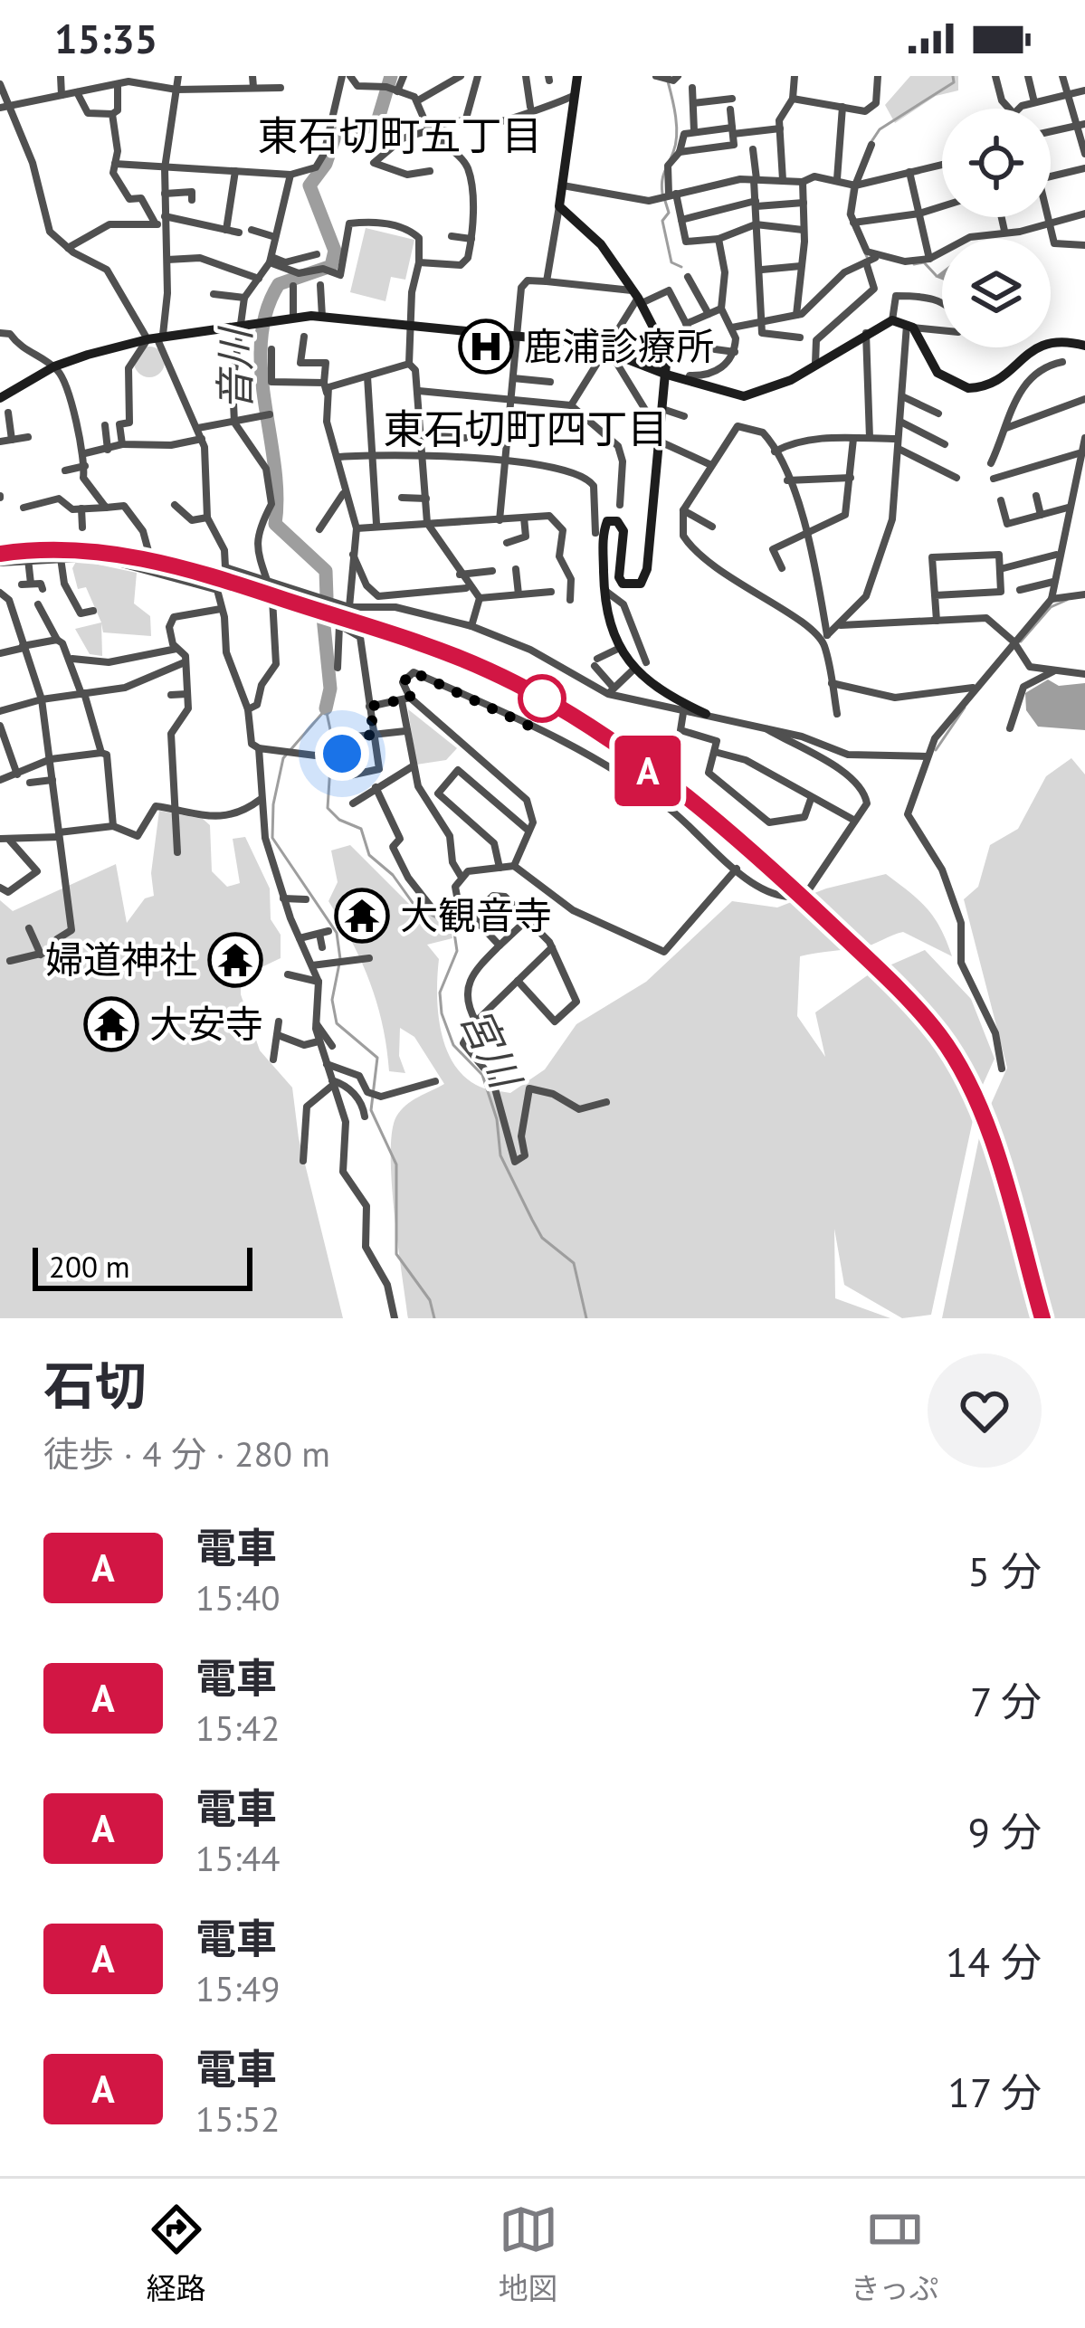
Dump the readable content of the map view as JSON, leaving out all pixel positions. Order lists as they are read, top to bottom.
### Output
{
  "districts": ["東石切町五丁目", "東石切町四丁目"],
  "water": ["音川", "宮川"],
  "places": {
    "hospital": ["鹿浦診療所"],
    "temple": ["大観音寺", "婦道神社", "大安寺"]
  },
  "scale_bar": "200 m",
  "page": {
    "status": "15:35",
    "on_map": "A",
    "scale": "200 m",
    "heading": ["石切", "徒歩 · 4 分 · 280 m"],
    "list": [
      {
        "mark": "A",
        "name": "電車",
        "note": "15:40",
        "value": "5 分"
      },
      {
        "mark": "A",
        "name": "電車",
        "note": "15:42",
        "value": "7 分"
      },
      {
        "mark": "A",
        "name": "電車",
        "note": "15:44",
        "value": "9 分"
      },
      {
        "mark": "A",
        "name": "電車",
        "note": "15:49",
        "value": "14 分"
      },
      {
        "mark": "A",
        "name": "電車",
        "note": "15:52",
        "value": "17 分"
      }
    ],
    "tabs": ["経路", "地図", "きっぷ"]
  }
}
